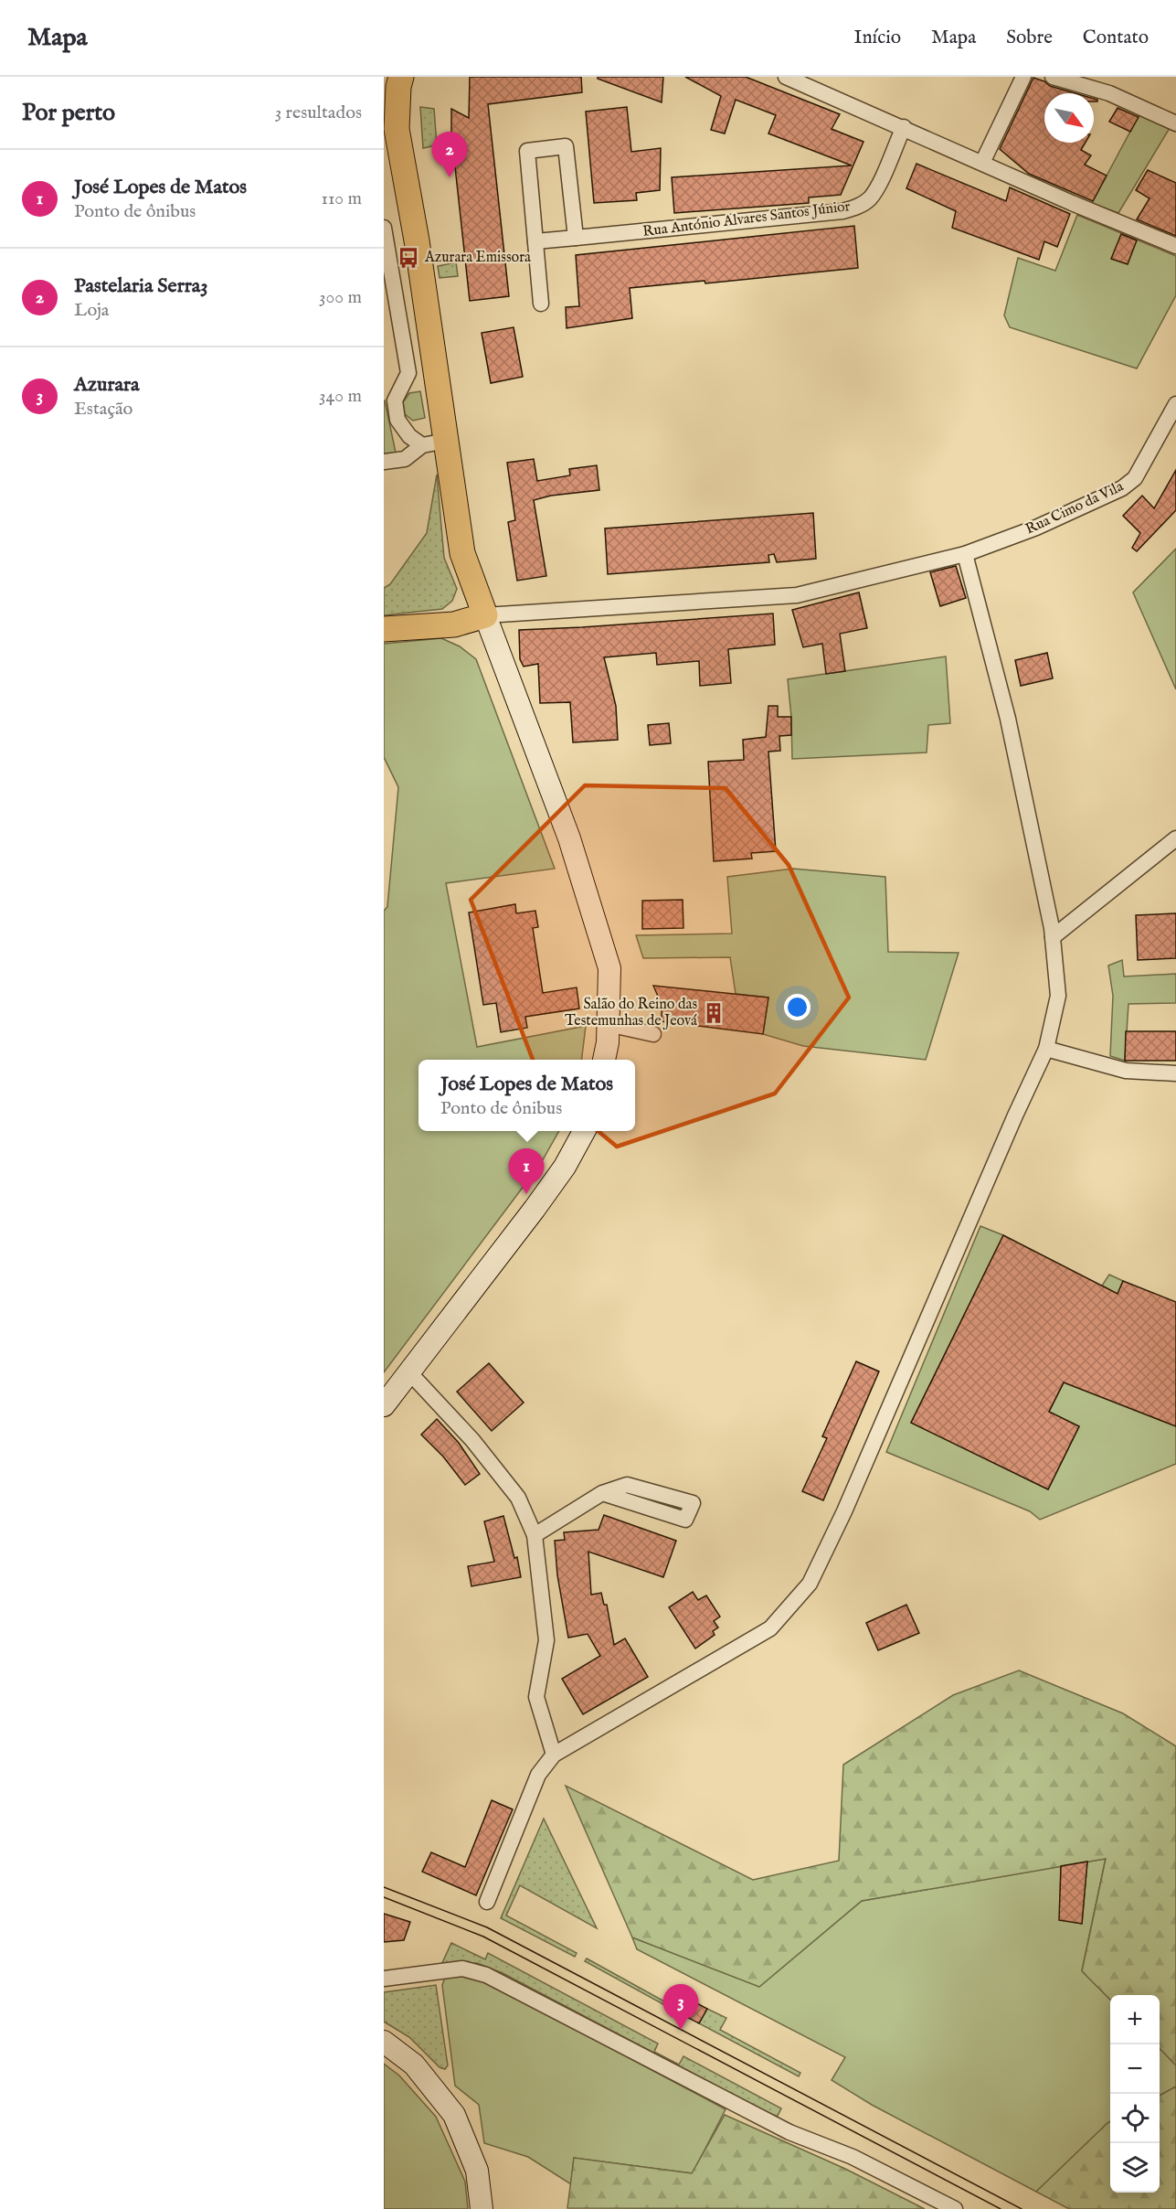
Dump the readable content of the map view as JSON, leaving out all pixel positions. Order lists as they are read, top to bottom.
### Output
{
  "streets": {
    "street": ["Rua António Alvares Santos Júnior", "Rua Cimo da Vila"]
  },
  "places": {
    "bus stop": ["Azurara Emissora"],
    "building": ["Salão do Reino das Testemunhas de Jeová"]
  },
  "north": "bottom right",
  "page": {
    "header": "Mapa",
    "nav": [
      "Início",
      "Mapa",
      "Sobre",
      "Contato"
    ],
    "heading": ["Por perto", "3 resultados"],
    "pins": ["2", "1", "3"],
    "list": [
      {
        "mark": "1",
        "name": "José Lopes de Matos",
        "note": "Ponto de ônibus",
        "value": "110 m"
      },
      {
        "mark": "2",
        "name": "Pastelaria Serra3",
        "note": "Loja",
        "value": "300 m"
      },
      {
        "mark": "3",
        "name": "Azurara",
        "note": "Estação",
        "value": "340 m"
      }
    ],
    "popup": ["José Lopes de Matos", "Ponto de ônibus"],
    "map_buttons": ["+", "−"]
  }
}
